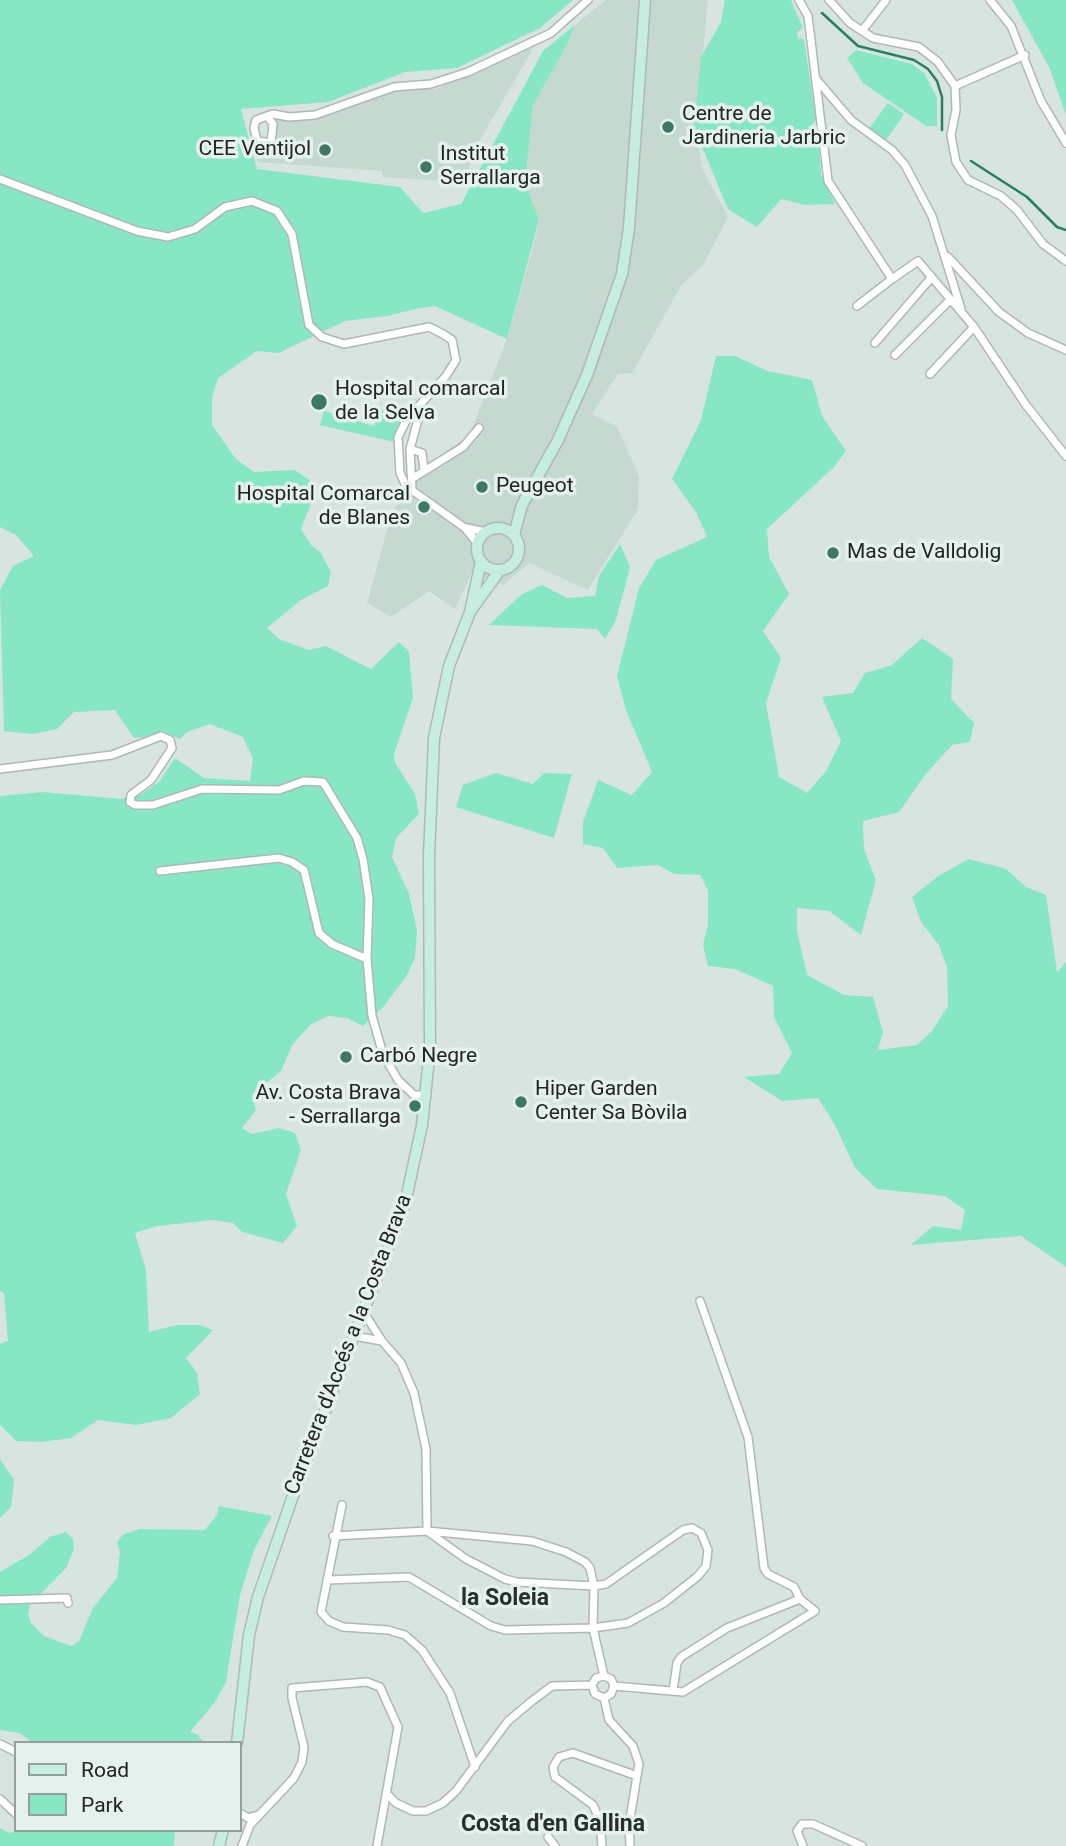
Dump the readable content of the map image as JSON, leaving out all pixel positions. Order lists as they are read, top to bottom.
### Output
{
  "streets": {
    "main road": ["Carretera d'Accés a la Costa Brava"]
  },
  "districts": ["la Soleia", "Costa d'en Gallina"],
  "places": [
    "Centre de Jardineria Jarbric",
    "CEE Ventijol",
    "Institut Serrallarga",
    "Hospital comarcal de la Selva",
    "Peugeot",
    "Hospital Comarcal de Blanes",
    "Mas de Valldolig",
    "Carbó Negre",
    "Hiper Garden Center Sa Bòvila",
    "Av. Costa Brava - Serrallarga"
  ],
  "legend": ["Road", "Park"]
}
